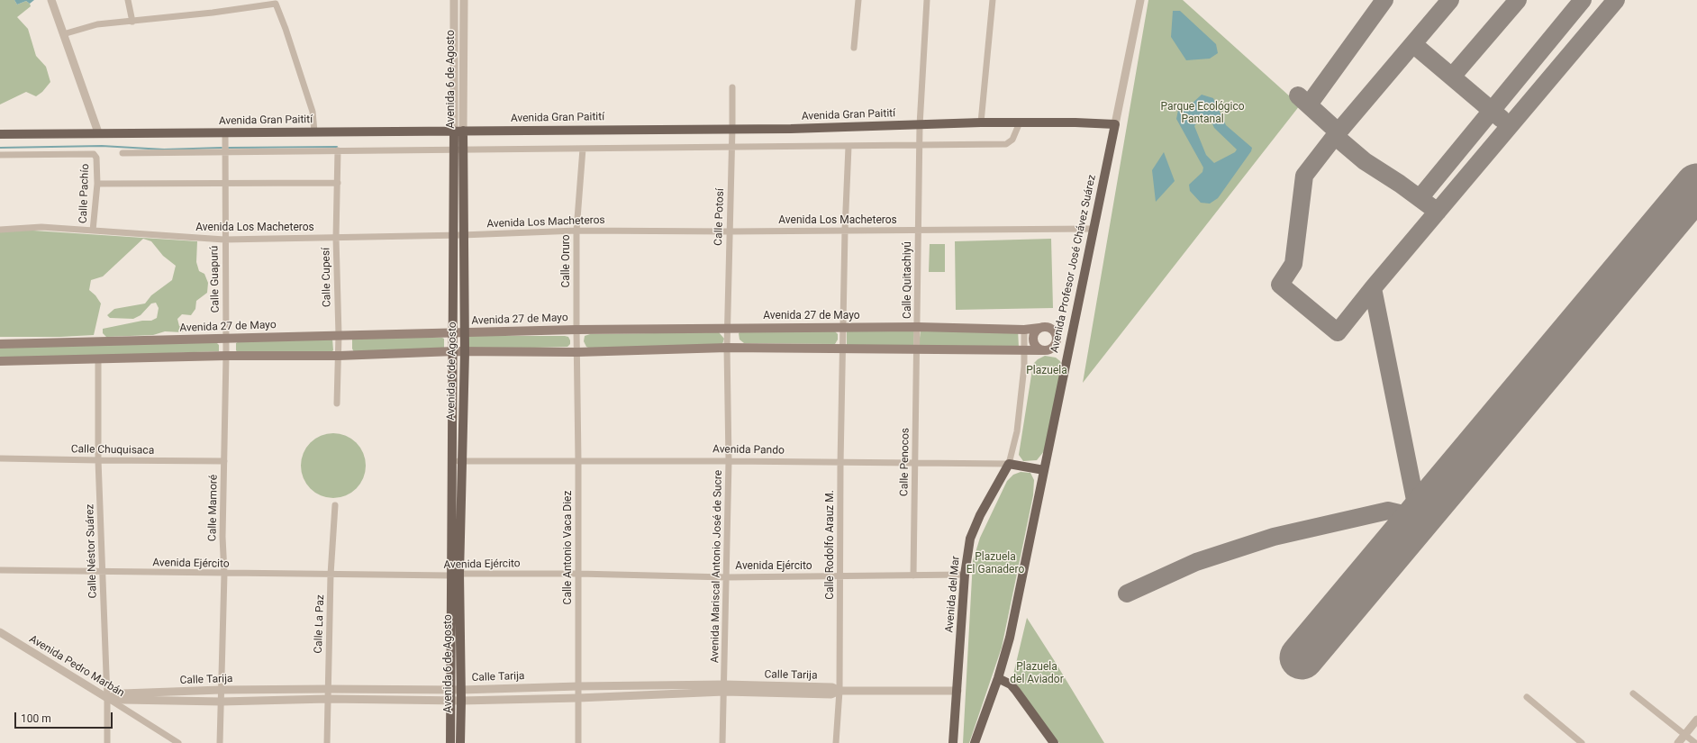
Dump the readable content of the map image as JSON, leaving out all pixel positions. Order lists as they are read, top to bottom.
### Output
{
  "streets": {
    "main road": [
      "Avenida 6 de Agosto",
      "Avenida Gran Paitití",
      "Avenida Profesor José Chávez Suárez",
      "Avenida 27 de Mayo",
      "Avenida Pando",
      "Avenida del Mar"
    ],
    "street": [
      "Calle Pachío",
      "Calle Potosí",
      "Avenida Los Macheteros",
      "Calle Oruro",
      "Calle Cupesí",
      "Calle Guapurú",
      "Calle Quitachiyú",
      "Calle Chuquisaca",
      "Calle Penocos",
      "Calle Mamoré",
      "Calle Rodolfo Arauz M.",
      "Calle Antonio Vaca Diez",
      "Calle Néstor Suárez",
      "Avenida Ejército",
      "Avenida Mariscal Antonio José de Sucre",
      "Calle La Paz",
      "Avenida Pedro Marbán",
      "Calle Tarija"
    ]
  },
  "crossings": [
    ["Avenida 6 de Agosto", "Avenida Gran Paitití"],
    ["Avenida 6 de Agosto", "Avenida Los Macheteros"],
    ["Avenida 6 de Agosto", "Avenida 27 de Mayo"],
    ["Avenida 6 de Agosto", "Avenida Pando"],
    ["Avenida 6 de Agosto", "Avenida Ejército"],
    ["Avenida 6 de Agosto", "Calle Tarija"],
    ["Avenida Gran Paitití", "Calle Potosí"],
    ["Avenida Gran Paitití", "Avenida Profesor José Chávez Suárez"],
    ["Avenida Gran Paitití", "Calle Guapurú"],
    ["Avenida Gran Paitití", "Calle Quitachiyú"],
    ["Calle Pachío", "Avenida Los Macheteros"],
    ["Calle Potosí", "Avenida Los Macheteros"],
    ["Calle Potosí", "Avenida 27 de Mayo"],
    ["Calle Potosí", "Avenida Mariscal Antonio José de Sucre"],
    ["Avenida Los Macheteros", "Calle Oruro"],
    ["Avenida Los Macheteros", "Avenida Profesor José Chávez Suárez"],
    ["Avenida Los Macheteros", "Calle Cupesí"],
    ["Avenida Los Macheteros", "Calle Guapurú"],
    ["Avenida Los Macheteros", "Calle Quitachiyú"],
    ["Avenida Los Macheteros", "Calle Rodolfo Arauz M."],
    ["Calle Oruro", "Avenida 27 de Mayo"],
    ["Calle Oruro", "Calle Antonio Vaca Diez"],
    ["Avenida Profesor José Chávez Suárez", "Avenida Pando"],
    ["Calle Cupesí", "Avenida 27 de Mayo"],
    ["Calle Guapurú", "Avenida 27 de Mayo"],
    ["Calle Guapurú", "Calle Mamoré"],
    ["Calle Quitachiyú", "Avenida 27 de Mayo"],
    ["Calle Quitachiyú", "Calle Penocos"],
    ["Avenida 27 de Mayo", "Calle Mamoré"],
    ["Avenida 27 de Mayo", "Calle Rodolfo Arauz M."],
    ["Avenida 27 de Mayo", "Avenida del Mar"],
    ["Calle Chuquisaca", "Calle Mamoré"],
    ["Calle Chuquisaca", "Calle Néstor Suárez"],
    ["Avenida Pando", "Calle Penocos"],
    ["Avenida Pando", "Calle Rodolfo Arauz M."],
    ["Avenida Pando", "Calle Antonio Vaca Diez"],
    ["Avenida Pando", "Avenida Mariscal Antonio José de Sucre"],
    ["Avenida Pando", "Avenida del Mar"],
    ["Calle Penocos", "Avenida Ejército"],
    ["Calle Mamoré", "Avenida Ejército"],
    ["Calle Mamoré", "Calle Tarija"],
    ["Calle Rodolfo Arauz M.", "Avenida Ejército"],
    ["Calle Rodolfo Arauz M.", "Calle Tarija"],
    ["Calle Antonio Vaca Diez", "Avenida Ejército"],
    ["Calle Antonio Vaca Diez", "Calle Tarija"],
    ["Calle Néstor Suárez", "Avenida Ejército"],
    ["Calle Néstor Suárez", "Avenida Pedro Marbán"],
    ["Calle Néstor Suárez", "Calle Tarija"],
    ["Avenida Ejército", "Avenida Mariscal Antonio José de Sucre"],
    ["Avenida Ejército", "Avenida del Mar"],
    ["Avenida Ejército", "Calle La Paz"],
    ["Avenida Mariscal Antonio José de Sucre", "Calle Tarija"],
    ["Avenida del Mar", "Calle Tarija"],
    ["Calle La Paz", "Calle Tarija"],
    ["Avenida Pedro Marbán", "Calle Tarija"]
  ],
  "parks": [
    "Parque Ecológico Pantanal",
    "Plazuela",
    "Plazuela El Ganadero",
    "Plazuela del Aviador"
  ],
  "scale_bar": "100 m"
}
